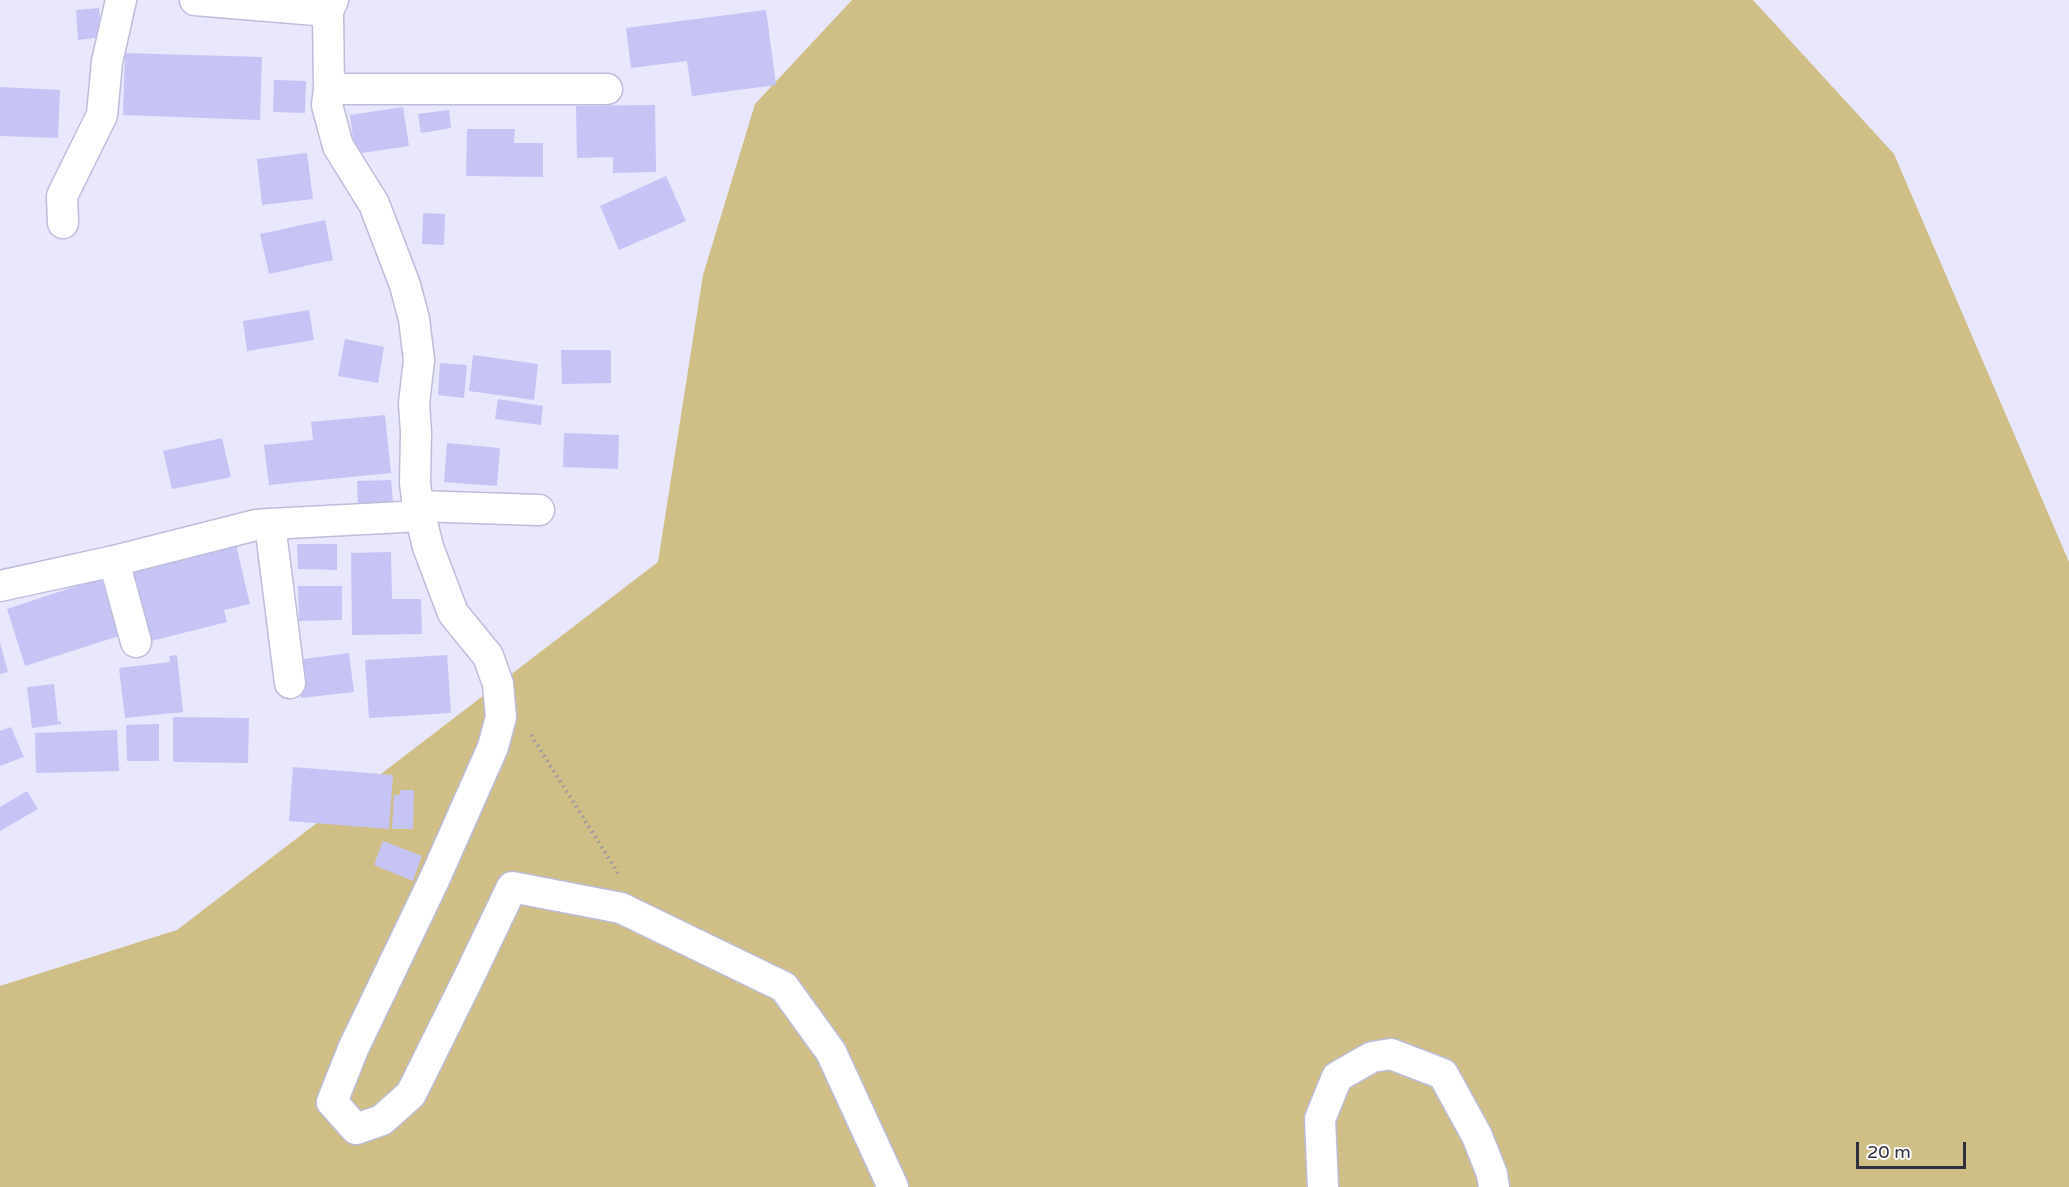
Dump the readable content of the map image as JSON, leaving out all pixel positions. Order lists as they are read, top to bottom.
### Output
{
  "scale_bar": "20 m"
}
